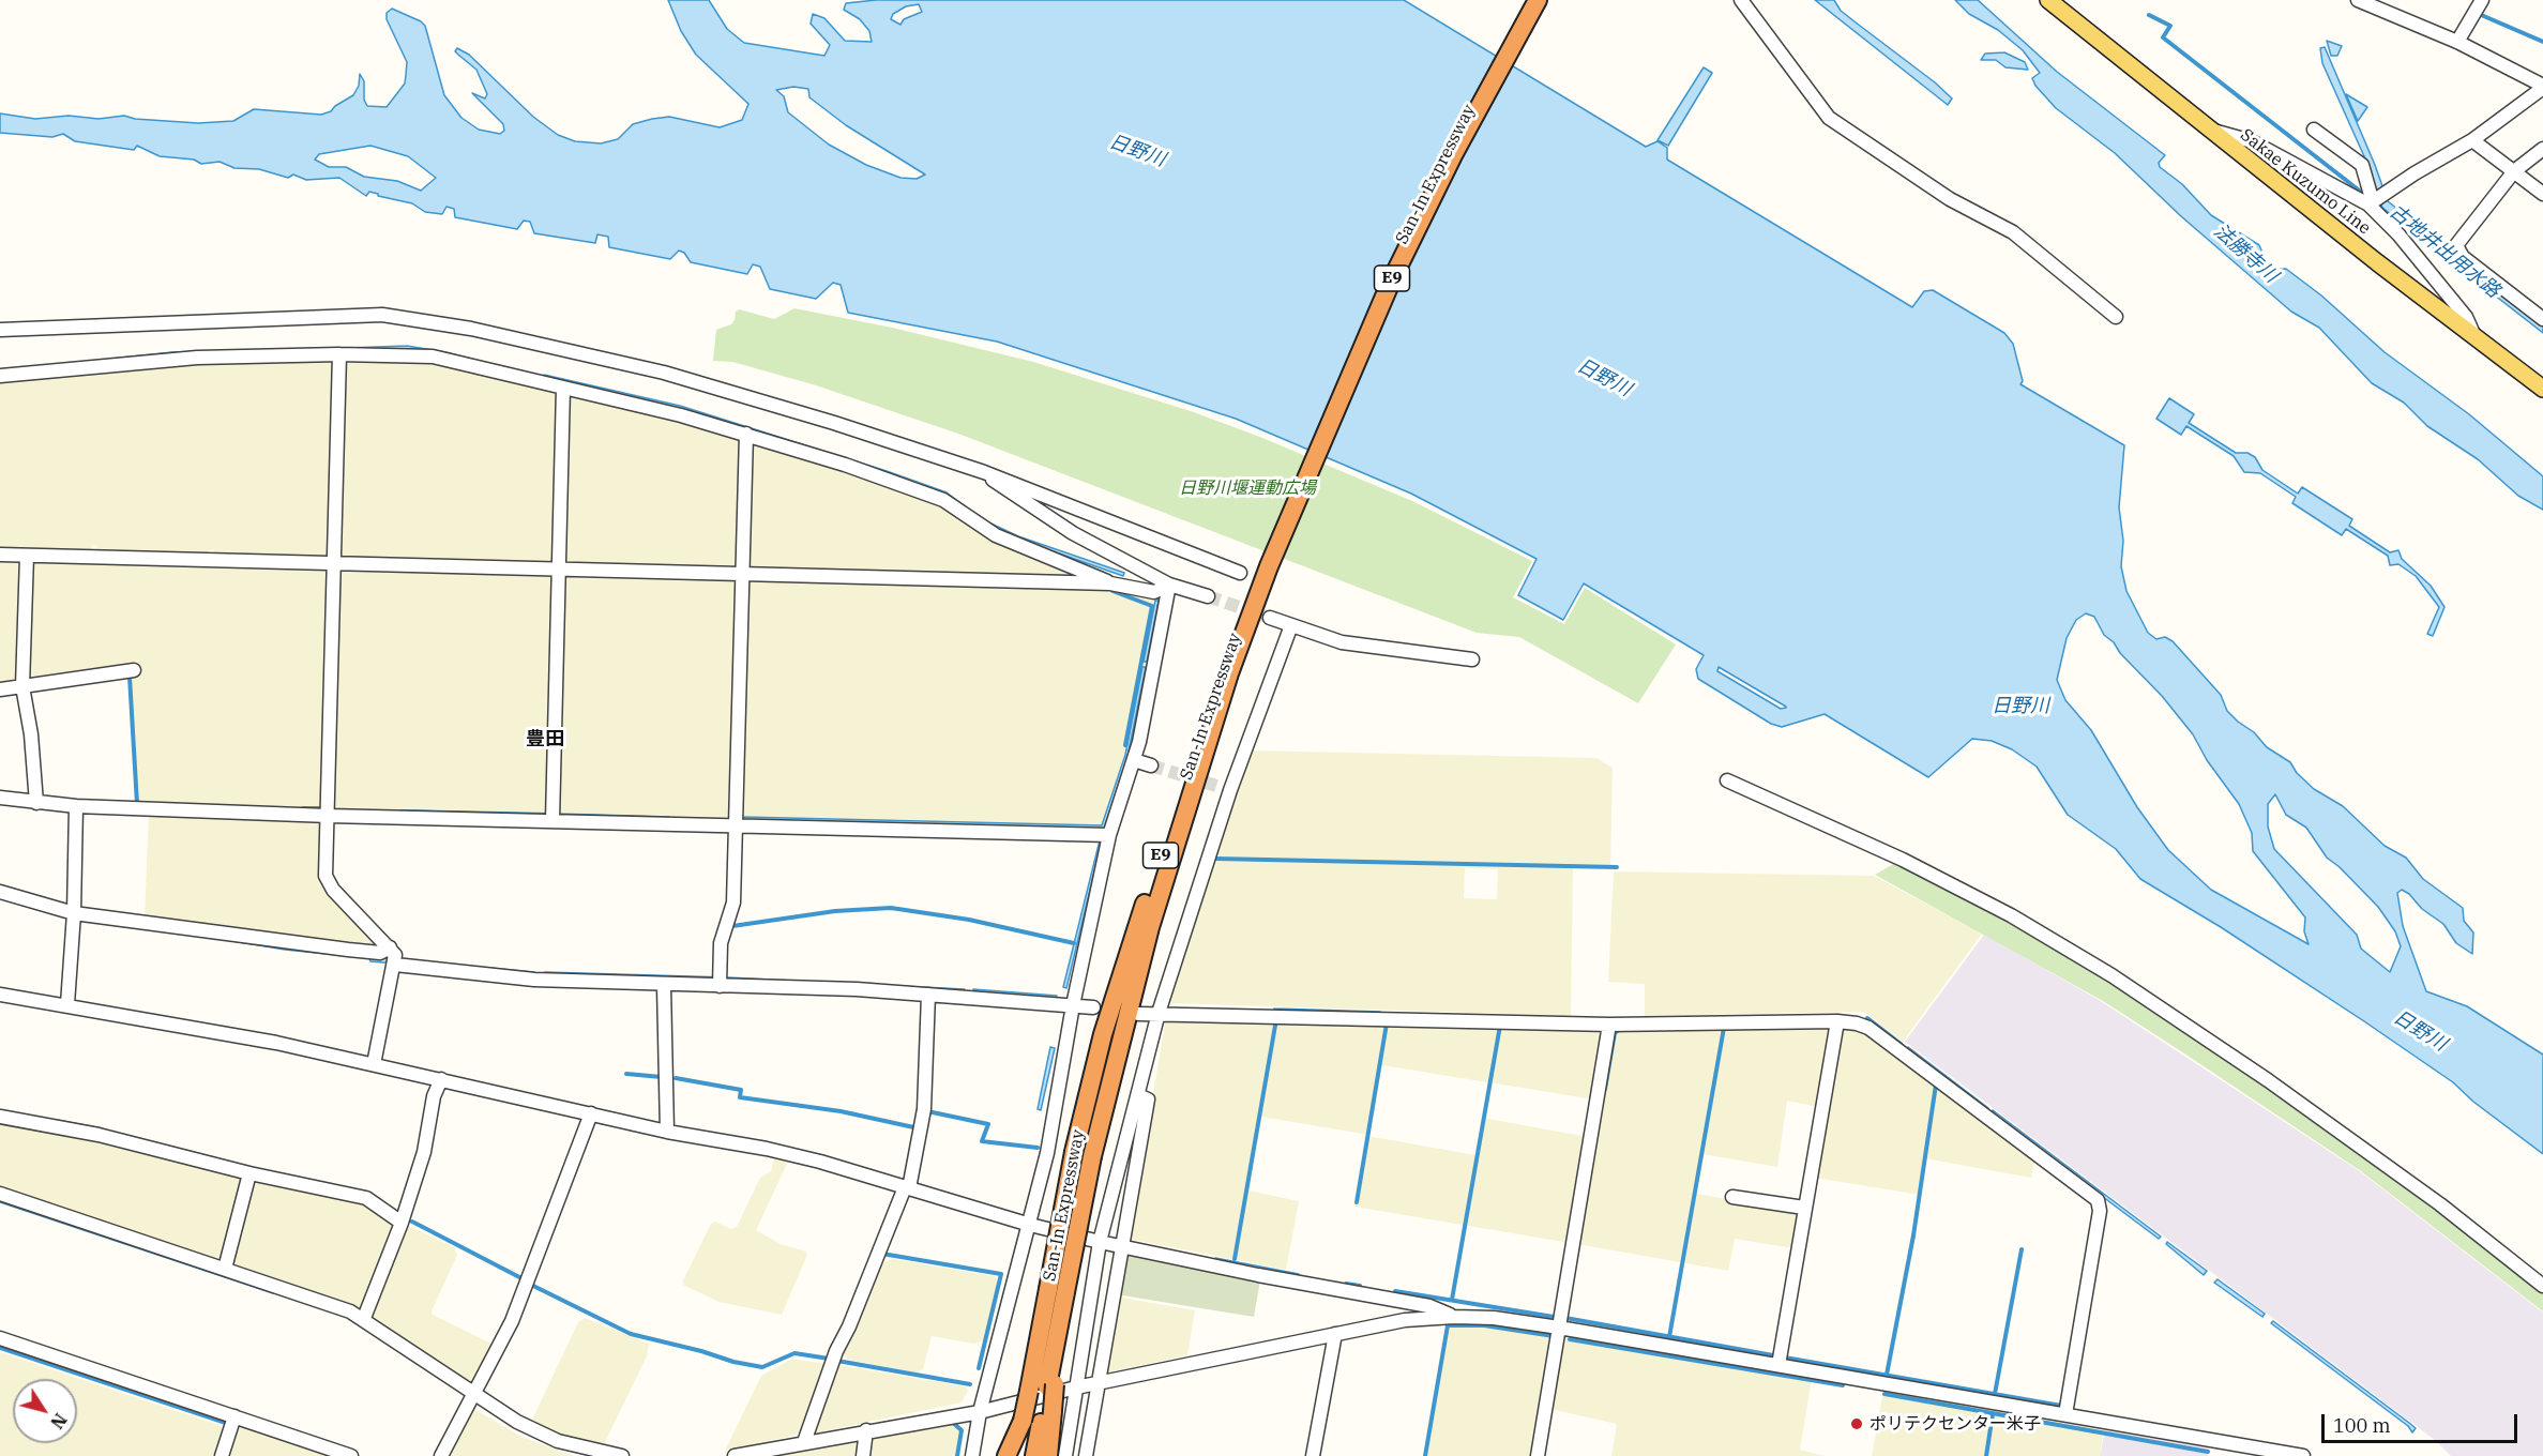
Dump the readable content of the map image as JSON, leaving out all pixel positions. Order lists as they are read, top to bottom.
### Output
{
  "streets": {
    "highway": ["San-In Expressway", "E9"],
    "main road": ["Sakae Kuzumo Line"]
  },
  "districts": ["豊田"],
  "water": ["日野川", "古地井出用水路", "法勝寺川"],
  "parks": ["日野川堰運動広場"],
  "places": ["ポリテクセンター米子"],
  "scale_bar": "100 m",
  "north": "bottom right"
}
